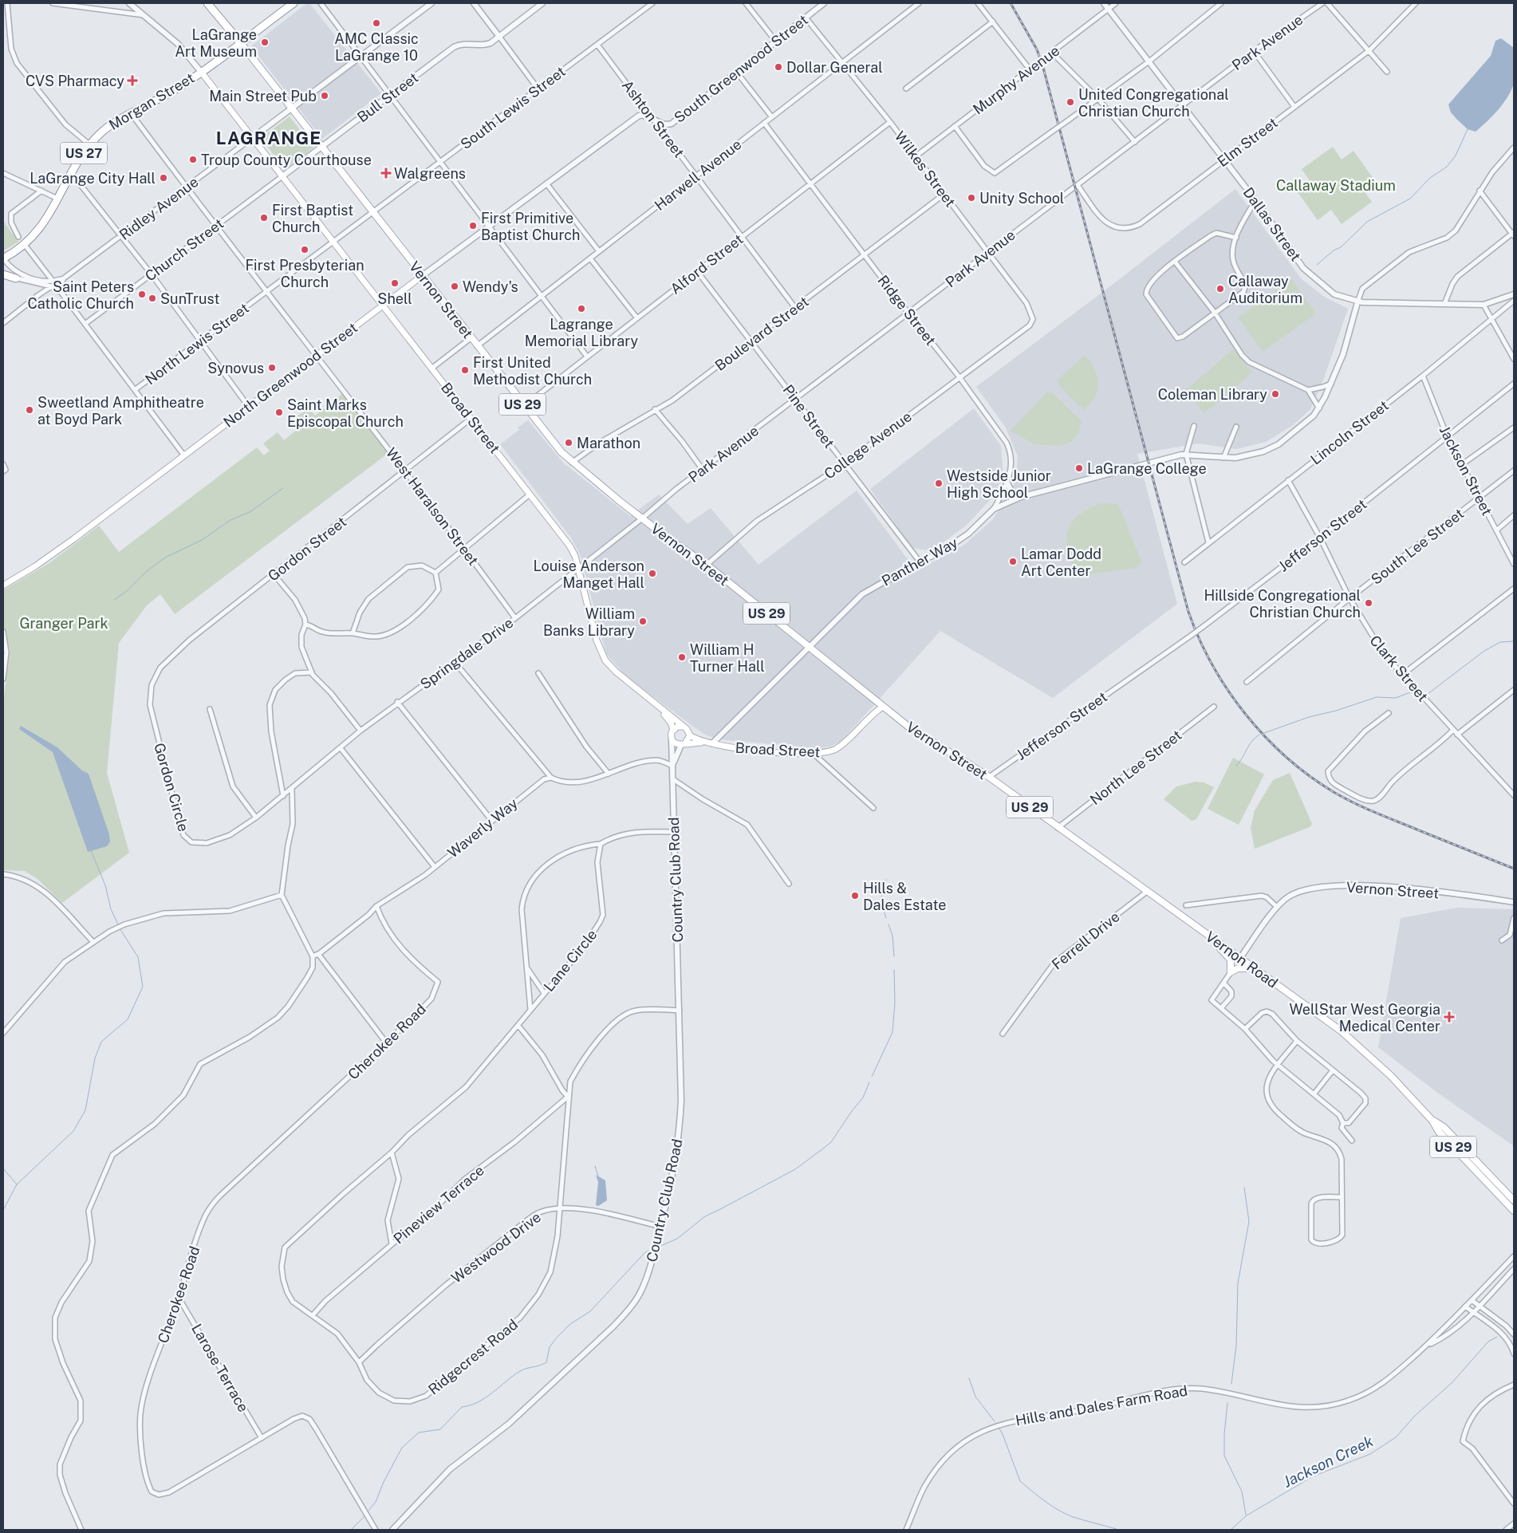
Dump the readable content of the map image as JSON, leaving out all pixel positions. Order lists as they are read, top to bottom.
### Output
{
  "streets": {
    "highway": ["Morgan Street", "US 27"],
    "main road": [
      "Vernon Street",
      "North Greenwood Street",
      "US 29",
      "Broad Street",
      "Vernon Road"
    ],
    "street": [
      "Park Avenue",
      "South Greenwood Street",
      "Murphy Avenue",
      "Bull Street",
      "South Lewis Street",
      "Ashton Street",
      "Elm Street",
      "Wilkes Street",
      "Harwell Avenue",
      "Ridley Avenue",
      "Dallas Street",
      "Church Street",
      "Alford Street",
      "Ridge Street",
      "Boulevard Street",
      "North Lewis Street",
      "Pine Street",
      "Lincoln Street",
      "College Avenue",
      "Jackson Street",
      "West Haralson Street",
      "Jefferson Street",
      "South Lee Street",
      "Gordon Street",
      "Panther Way",
      "Springdale Drive",
      "Clark Street",
      "North Lee Street",
      "Gordon Circle",
      "Waverly Way",
      "Country Club Road",
      "Ferrell Drive",
      "Lane Circle",
      "Cherokee Road",
      "Pineview Terrace",
      "Westwood Drive",
      "Ridgecrest Road",
      "Larose Terrace",
      "Hills and Dales Farm Road"
    ]
  },
  "crossings": [
    ["Park Avenue", "Elm Street"],
    ["Park Avenue", "Wilkes Street"],
    ["Park Avenue", "Dallas Street"],
    ["Park Avenue", "Vernon Street"],
    ["Park Avenue", "Ridge Street"],
    ["Park Avenue", "Pine Street"],
    ["Park Avenue", "Springdale Drive"],
    ["South Greenwood Street", "Ashton Street"],
    ["South Greenwood Street", "Wilkes Street"],
    ["South Greenwood Street", "Vernon Street"],
    ["South Greenwood Street", "North Greenwood Street"],
    ["Murphy Avenue", "Wilkes Street"],
    ["Murphy Avenue", "Dallas Street"],
    ["Bull Street", "Church Street"],
    ["Bull Street", "Vernon Street"],
    ["Bull Street", "Broad Street"],
    ["Morgan Street", "US 27"],
    ["Morgan Street", "US 29"],
    ["Morgan Street", "Broad Street"],
    ["Morgan Street", "West Haralson Street"],
    ["South Lewis Street", "Ashton Street"],
    ["South Lewis Street", "Vernon Street"],
    ["South Lewis Street", "North Lewis Street"],
    ["Ashton Street", "Harwell Avenue"],
    ["Ashton Street", "Alford Street"],
    ["Ashton Street", "Boulevard Street"],
    ["Elm Street", "Dallas Street"],
    ["Wilkes Street", "Harwell Avenue"],
    ["Wilkes Street", "Alford Street"],
    ["Wilkes Street", "Boulevard Street"],
    ["Wilkes Street", "College Avenue"],
    ["Harwell Avenue", "Vernon Street"],
    ["Harwell Avenue", "Ridge Street"],
    ["Ridley Avenue", "Broad Street"],
    ["Ridley Avenue", "West Haralson Street"],
    ["Dallas Street", "Panther Way"],
    ["Church Street", "Broad Street"],
    ["Church Street", "West Haralson Street"],
    ["Alford Street", "Vernon Street"],
    ["Alford Street", "Ridge Street"],
    ["Alford Street", "Pine Street"],
    ["Vernon Street", "Boulevard Street"],
    ["Vernon Street", "North Lewis Street"],
    ["Vernon Street", "North Greenwood Street"],
    ["Vernon Street", "US 29"],
    ["Vernon Street", "Broad Street"],
    ["Vernon Street", "College Avenue"],
    ["Vernon Street", "Jefferson Street"],
    ["Vernon Street", "Panther Way"],
    ["Vernon Street", "Springdale Drive"],
    ["Vernon Street", "North Lee Street"],
    ["Vernon Street", "Ferrell Drive"],
    ["Vernon Street", "Vernon Road"],
    ["Ridge Street", "Boulevard Street"],
    ["Ridge Street", "College Avenue"],
    ["Ridge Street", "Panther Way"],
    ["Boulevard Street", "Pine Street"],
    ["North Lewis Street", "Broad Street"],
    ["North Lewis Street", "West Haralson Street"],
    ["North Greenwood Street", "Broad Street"],
    ["North Greenwood Street", "West Haralson Street"],
    ["Pine Street", "College Avenue"],
    ["Pine Street", "Panther Way"],
    ["Broad Street", "Gordon Street"],
    ["Broad Street", "Panther Way"],
    ["Broad Street", "Springdale Drive"],
    ["Broad Street", "Country Club Road"],
    ["Lincoln Street", "Jackson Street"],
    ["Lincoln Street", "Clark Street"],
    ["Jackson Street", "Jefferson Street"],
    ["Jackson Street", "South Lee Street"],
    ["West Haralson Street", "Gordon Street"],
    ["West Haralson Street", "Springdale Drive"],
    ["Jefferson Street", "Clark Street"],
    ["South Lee Street", "Clark Street"],
    ["Gordon Street", "Gordon Circle"],
    ["Springdale Drive", "Gordon Circle"],
    ["Waverly Way", "Cherokee Road"],
    ["Country Club Road", "Westwood Drive"],
    ["Country Club Road", "Ridgecrest Road"],
    ["Lane Circle", "Ridgecrest Road"],
    ["Cherokee Road", "Larose Terrace"],
    ["Pineview Terrace", "Ridgecrest Road"],
    ["Westwood Drive", "Ridgecrest Road"]
  ],
  "districts": ["LAGRANGE"],
  "water": ["Jackson Creek"],
  "parks": ["Callaway Stadium", "Granger Park"],
  "places": {
    "other": [
      "AMC Classic LaGrange 10",
      "LaGrange Art Museum",
      "Dollar General",
      "Main Street Pub",
      "United Congregational Christian Church",
      "Troup County Courthouse",
      "LaGrange City Hall",
      "Unity School",
      "First Baptist Church",
      "First Primitive Baptist Church",
      "First Presbyterian Church",
      "Shell",
      "Wendy's",
      "Callaway Auditorium",
      "Saint Peters Catholic Church",
      "SunTrust",
      "Lagrange Memorial Library",
      "Synovus",
      "First United Methodist Church",
      "Coleman Library",
      "Sweetland Amphitheatre at Boyd Park",
      "Saint Marks Episcopal Church",
      "Marathon",
      "LaGrange College",
      "Westside Junior High School",
      "Lamar Dodd Art Center",
      "Louise Anderson Manget Hall",
      "Hillside Congregational Christian Church",
      "William Banks Library",
      "William H Turner Hall",
      "Hills & Dales Estate"
    ],
    "health": ["CVS Pharmacy", "Walgreens", "WellStar West Georgia Medical Center"]
  }
}
